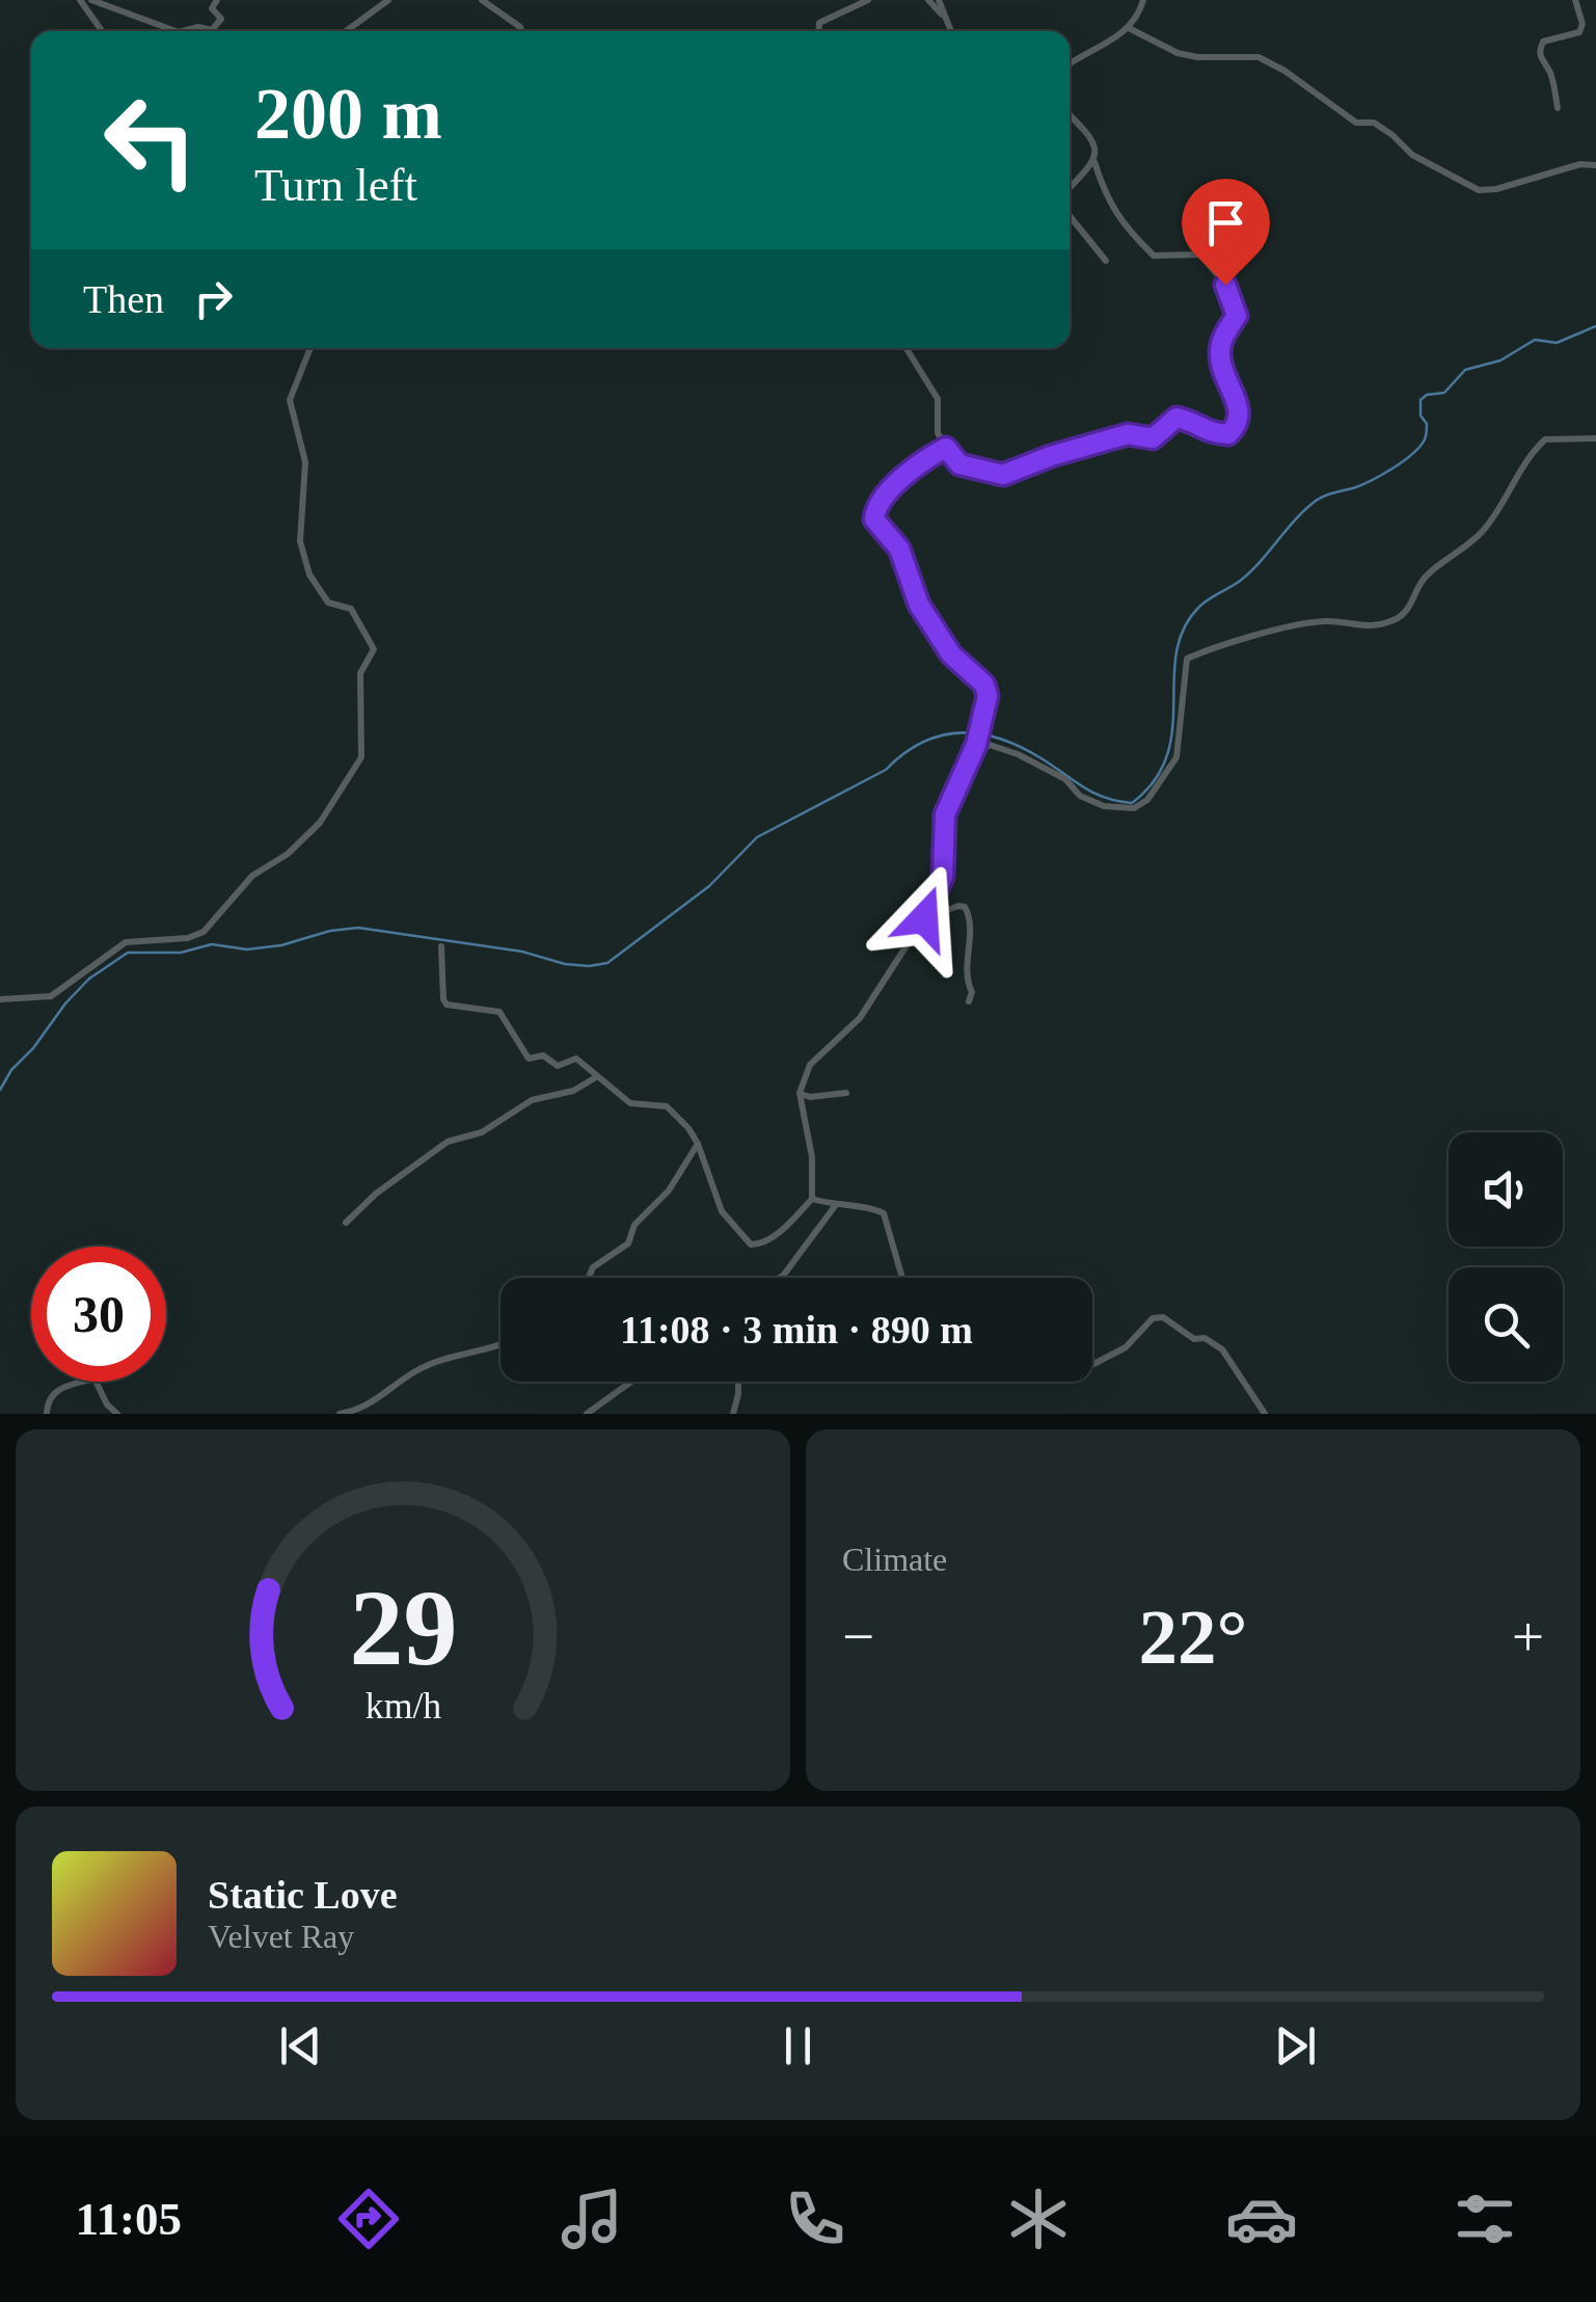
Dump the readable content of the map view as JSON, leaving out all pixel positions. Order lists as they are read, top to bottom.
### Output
{
  "page": {
    "turn": ["200 m", "Turn left"],
    "then": "Then",
    "limit": "30",
    "trip": "11:08 · 3 min · 890 m",
    "tile": "Climate",
    "heat": ["−", "22°", "+"],
    "song": ["Static Love", "Velvet Ray"],
    "tabs": "11:05",
    "gauge": ["29", "km/h"]
  }
}
